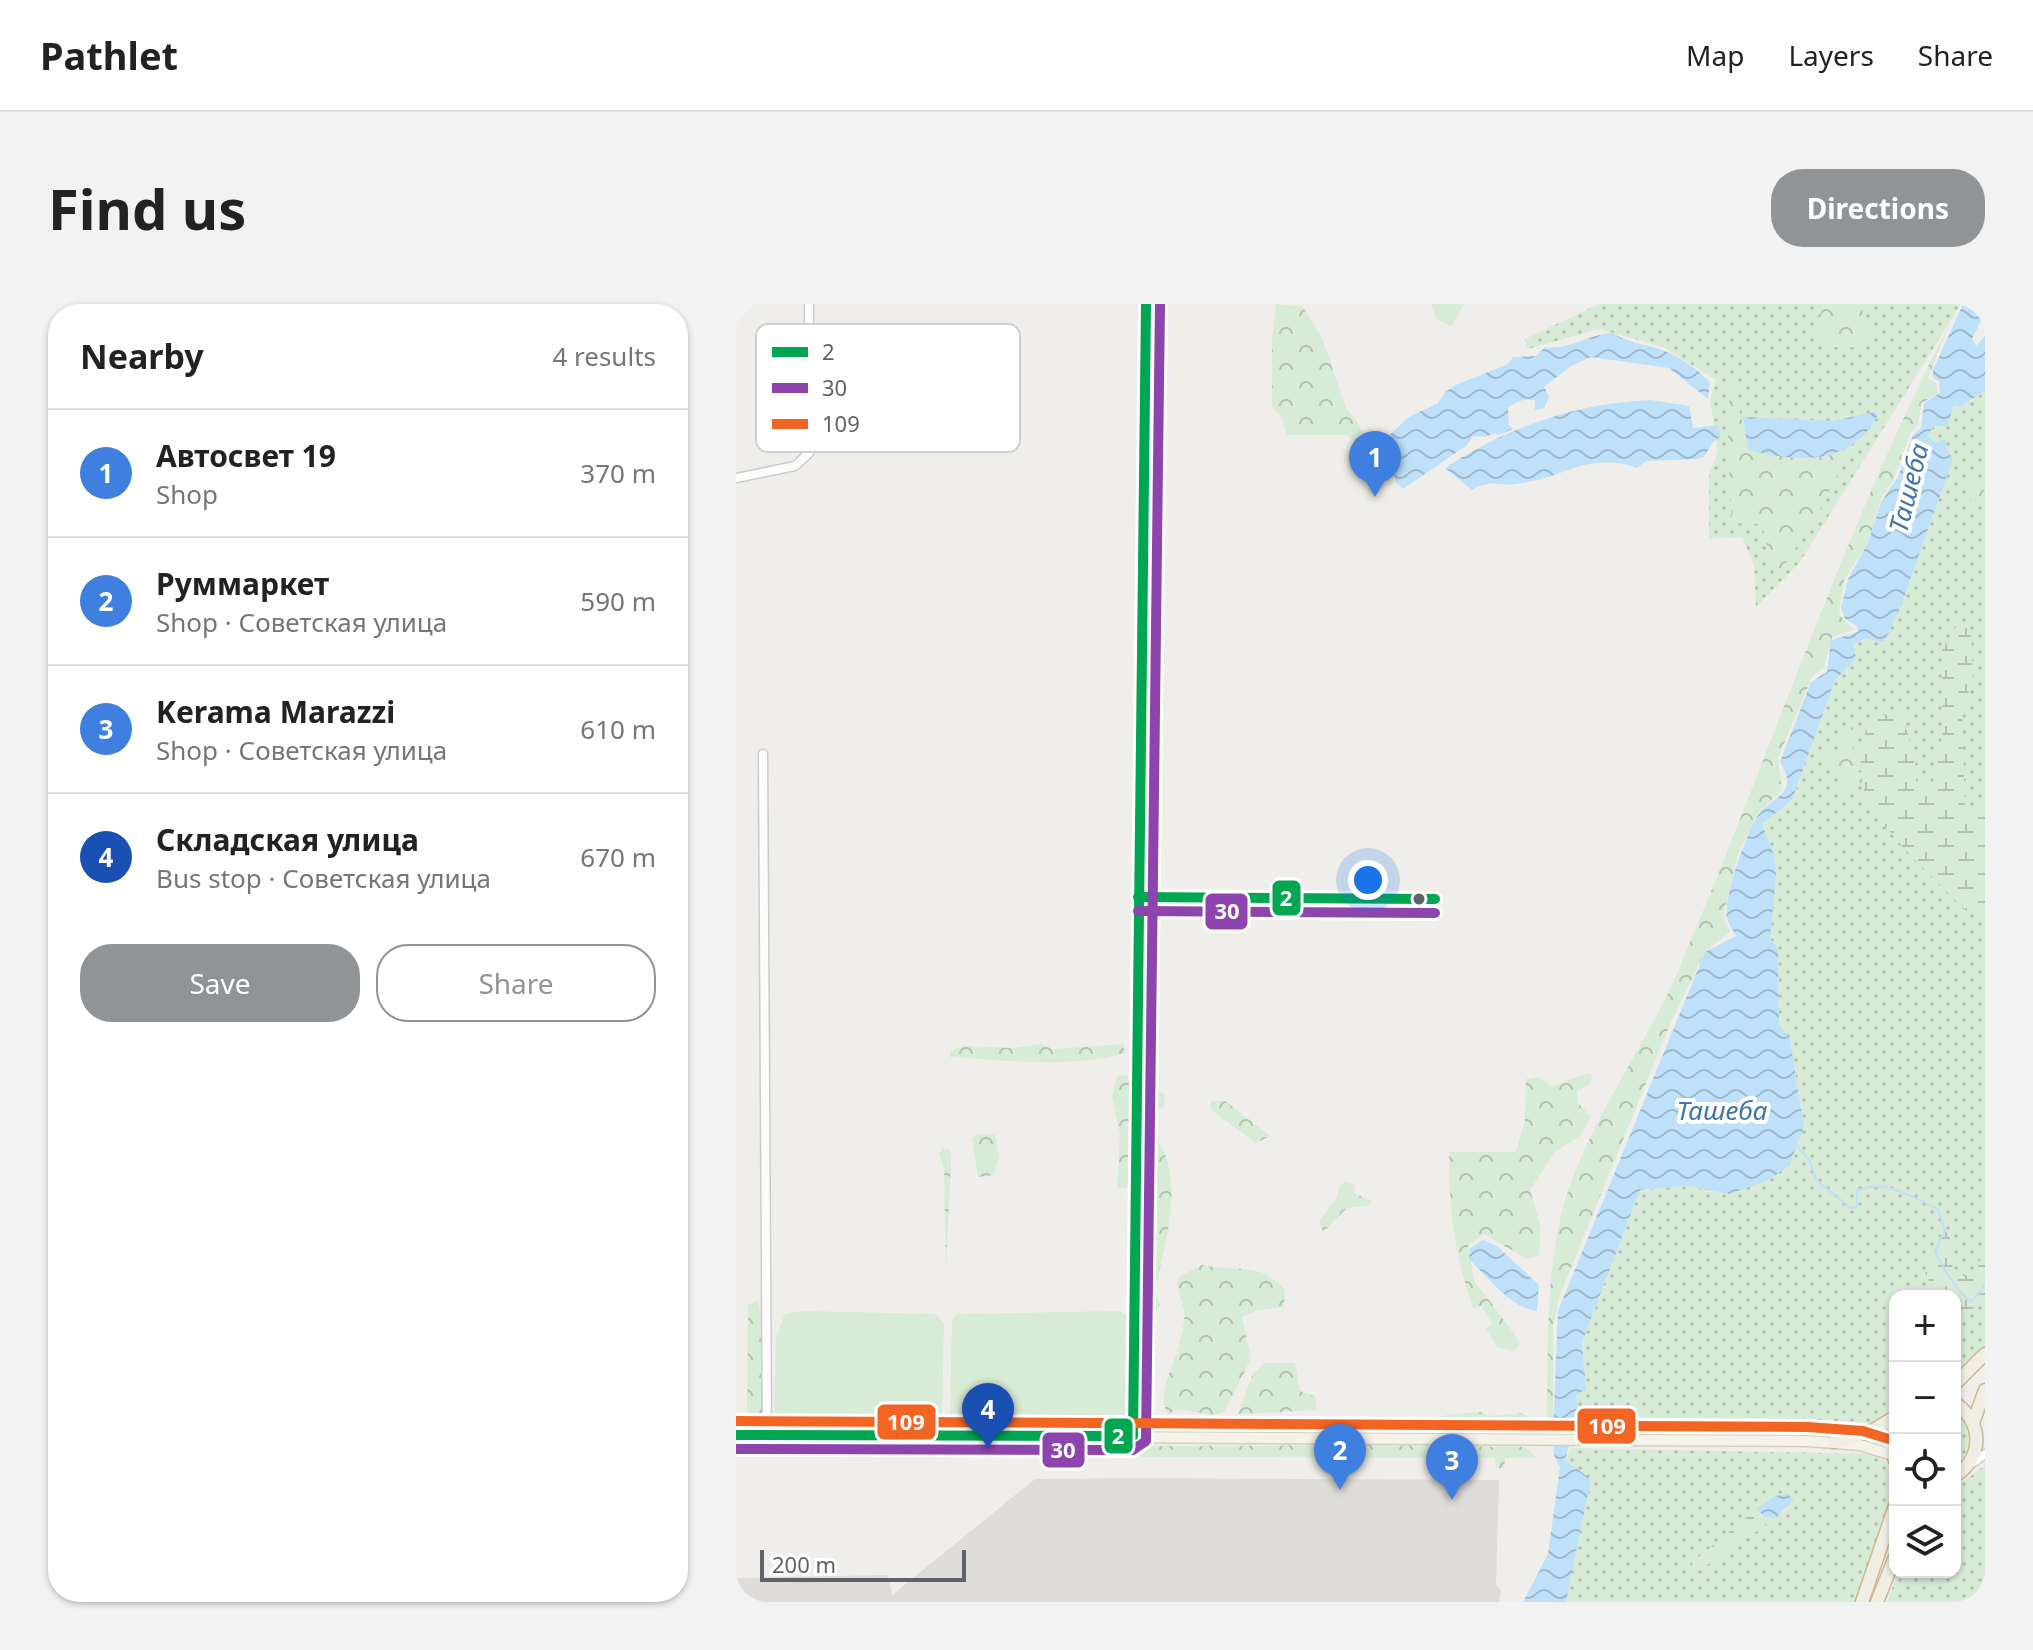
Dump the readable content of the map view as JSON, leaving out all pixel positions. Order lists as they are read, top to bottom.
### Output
{
  "water": ["Ташеба"],
  "lines": ["transit line 2", "transit line 30", "transit line 109"],
  "legend": ["2", "30", "109"],
  "scale_bar": "200 m",
  "page": {
    "header": "Pathlet",
    "nav": ["Map", "Layers", "Share"],
    "buttons": [
      "Directions",
      ["Save", "Share"]
    ],
    "title": "Find us",
    "heading": ["Nearby", "4 results"],
    "list": [
      {
        "mark": "1",
        "name": "Автосвет 19",
        "note": "Shop",
        "value": "370 m"
      },
      {
        "mark": "2",
        "name": "Руммаркет",
        "note": "Shop · Советская улица",
        "value": "590 m"
      },
      {
        "mark": "3",
        "name": "Kerama Marazzi",
        "note": "Shop · Советская улица",
        "value": "610 m"
      },
      {
        "mark": "4",
        "name": "Складская улица",
        "note": "Bus stop · Советская улица",
        "value": "670 m"
      }
    ],
    "pins": [
      "1",
      "4",
      "2",
      "3"
    ],
    "map_buttons": ["+", "−"],
    "scale": "200 m"
  }
}
